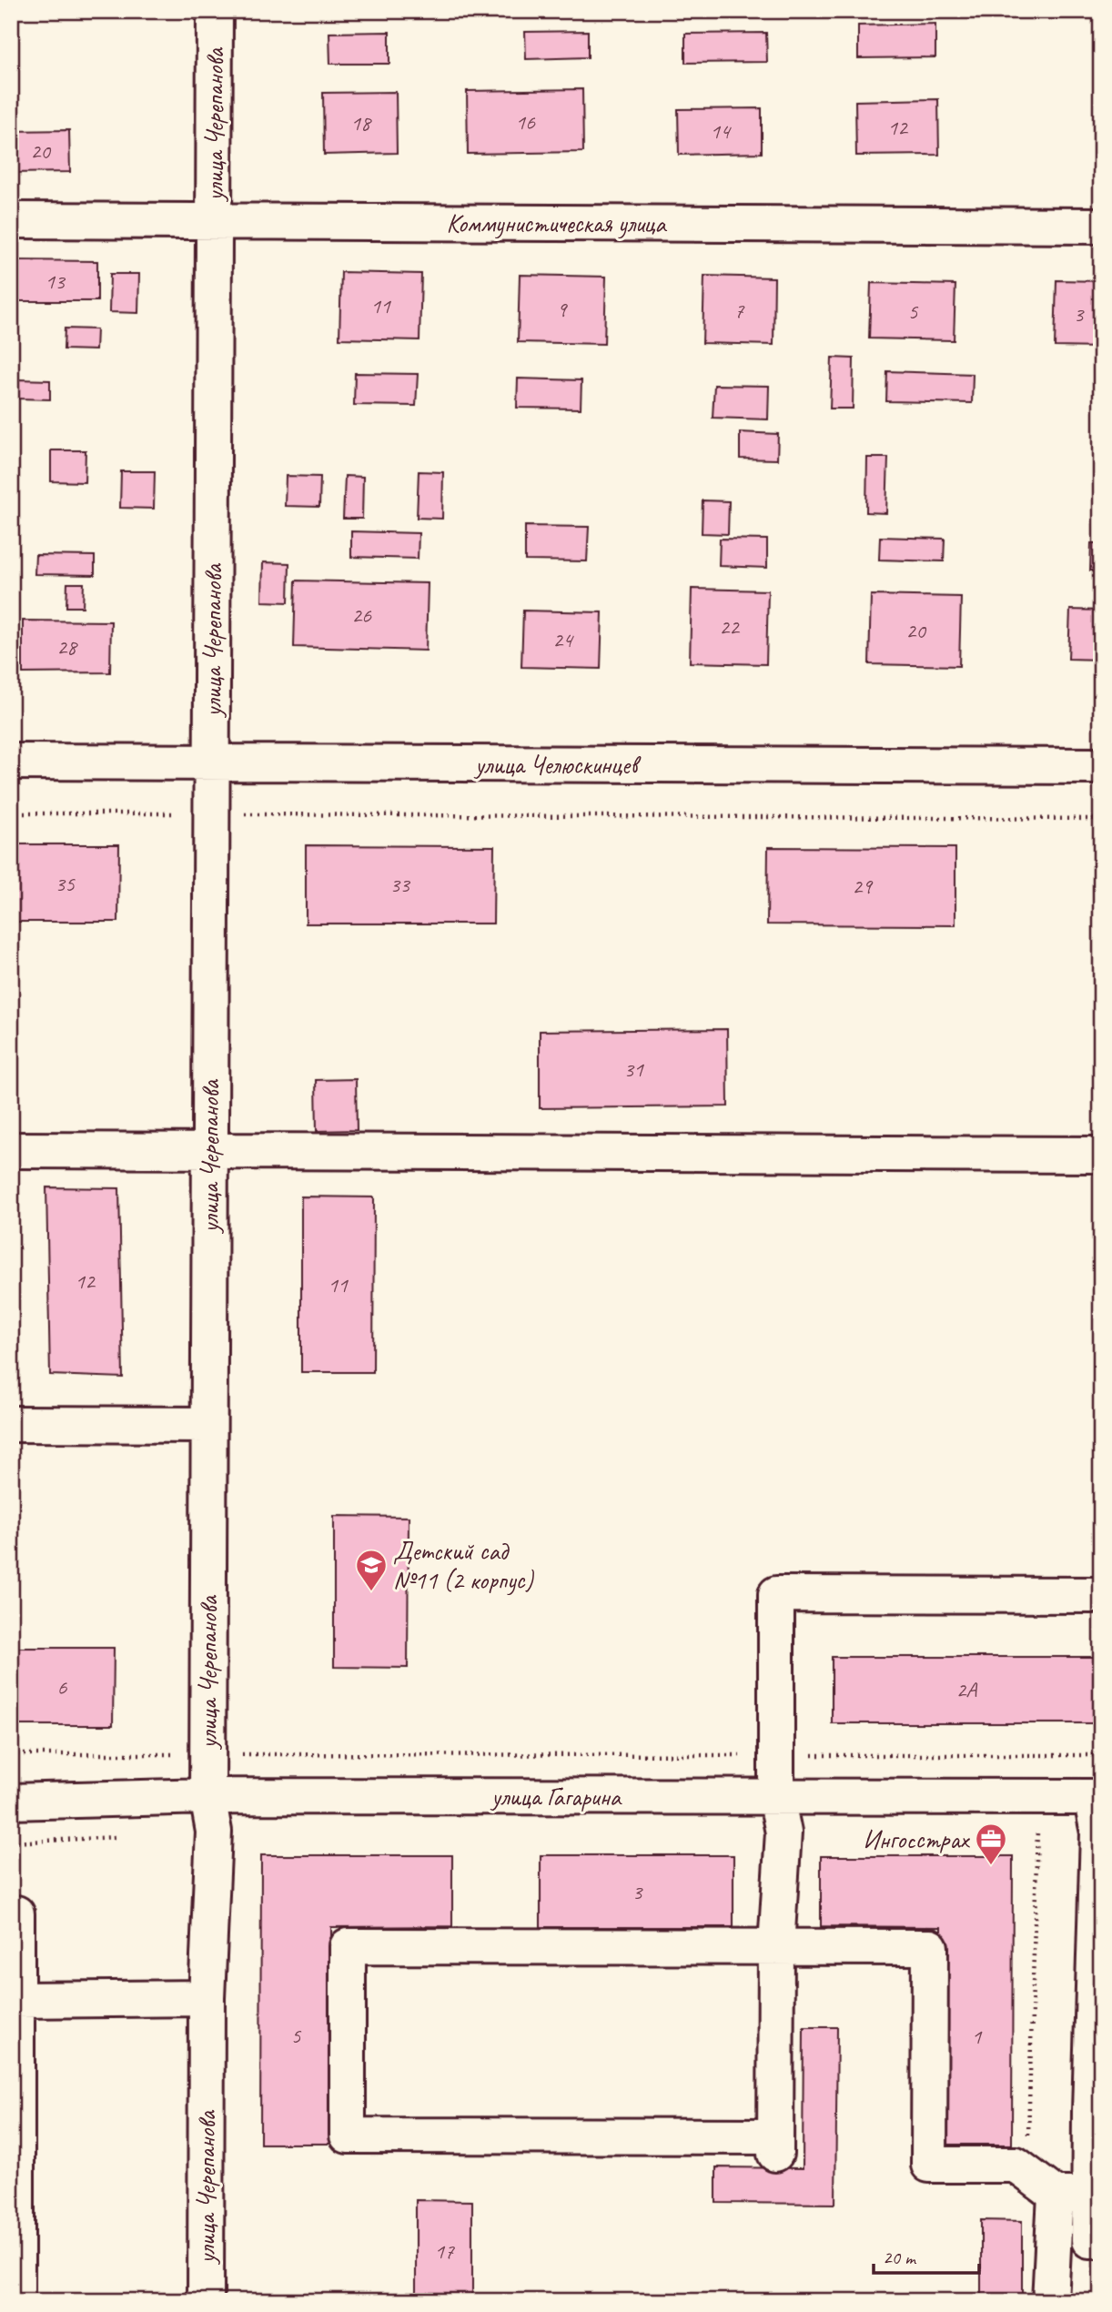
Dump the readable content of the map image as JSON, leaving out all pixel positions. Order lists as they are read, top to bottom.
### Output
{
  "streets": {
    "street": [
      "улица Черепанова",
      "Коммунистическая улица",
      "улица Челюскинцев",
      "улица Гагарина"
    ]
  },
  "crossings": [
    ["улица Черепанова", "Коммунистическая улица"],
    ["улица Черепанова", "улица Челюскинцев"],
    ["улица Черепанова", "улица Гагарина"]
  ],
  "places": {
    "school or university": ["Детский сад №11 (2 корпус)"],
    "office": ["Ингосстрах"]
  },
  "house_numbers": [
    "16",
    "18",
    "12",
    "14",
    "20",
    "13",
    "11",
    "9",
    "7",
    "5",
    "3",
    "26",
    "22",
    "20",
    "24",
    "28",
    "35",
    "33",
    "29",
    "31",
    "12",
    "11",
    "6",
    "2А",
    "3",
    "5",
    "1",
    "17"
  ],
  "scale_bar": "20 m"
}
